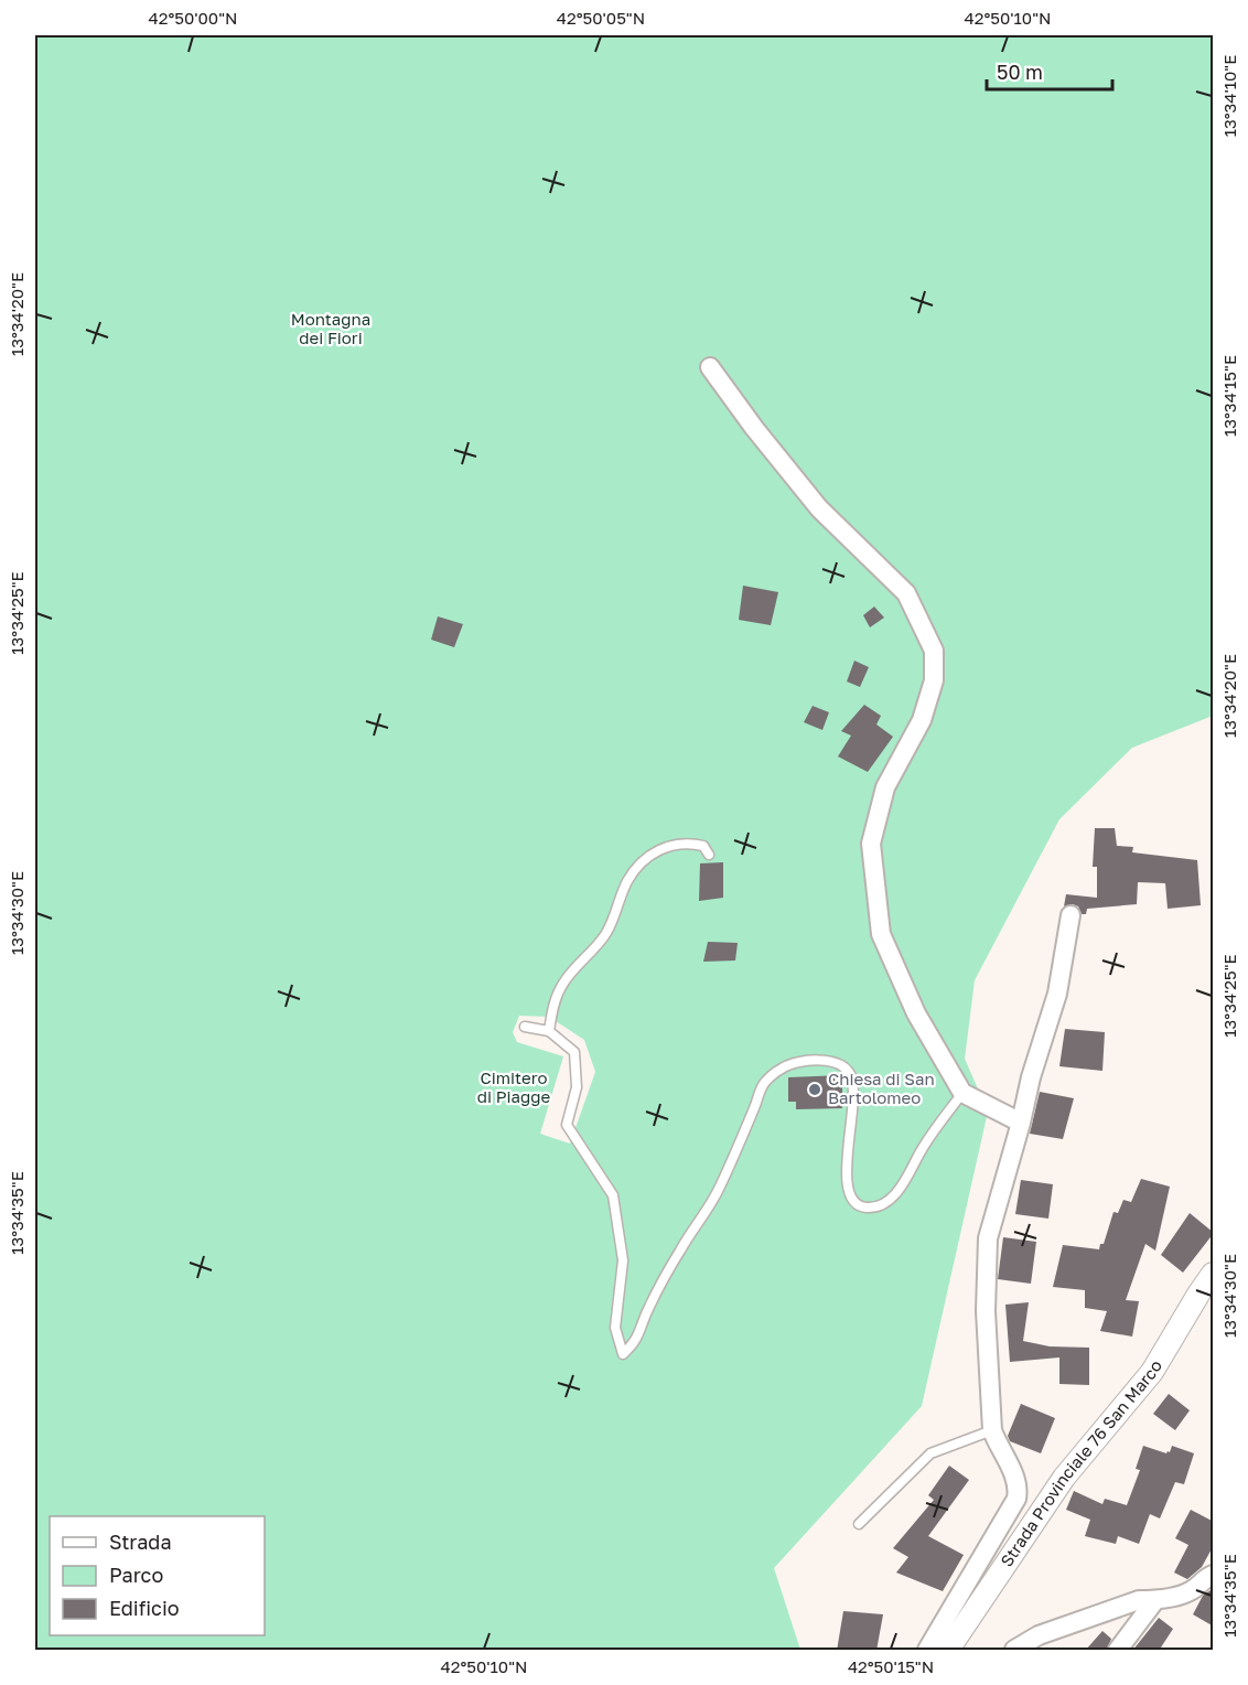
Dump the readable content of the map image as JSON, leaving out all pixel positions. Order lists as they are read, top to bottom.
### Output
{
  "streets": {
    "street": ["Strada Provinciale 76 San Marco"]
  },
  "parks": ["Montagna dei Fiori", "Cimitero di Piagge"],
  "places": ["Chiesa di San Bartolomeo"],
  "legend": ["Strada", "Parco", "Edificio"],
  "scale_bar": "50 m",
  "coordinates": [
    "42°50'00\"N",
    "42°50'05\"N",
    "42°50'10\"N",
    "13°34'10\"E",
    "13°34'20\"E",
    "13°34'15\"E",
    "13°34'25\"E",
    "13°34'30\"E",
    "13°34'35\"E",
    "42°50'15\"N"
  ]
}
